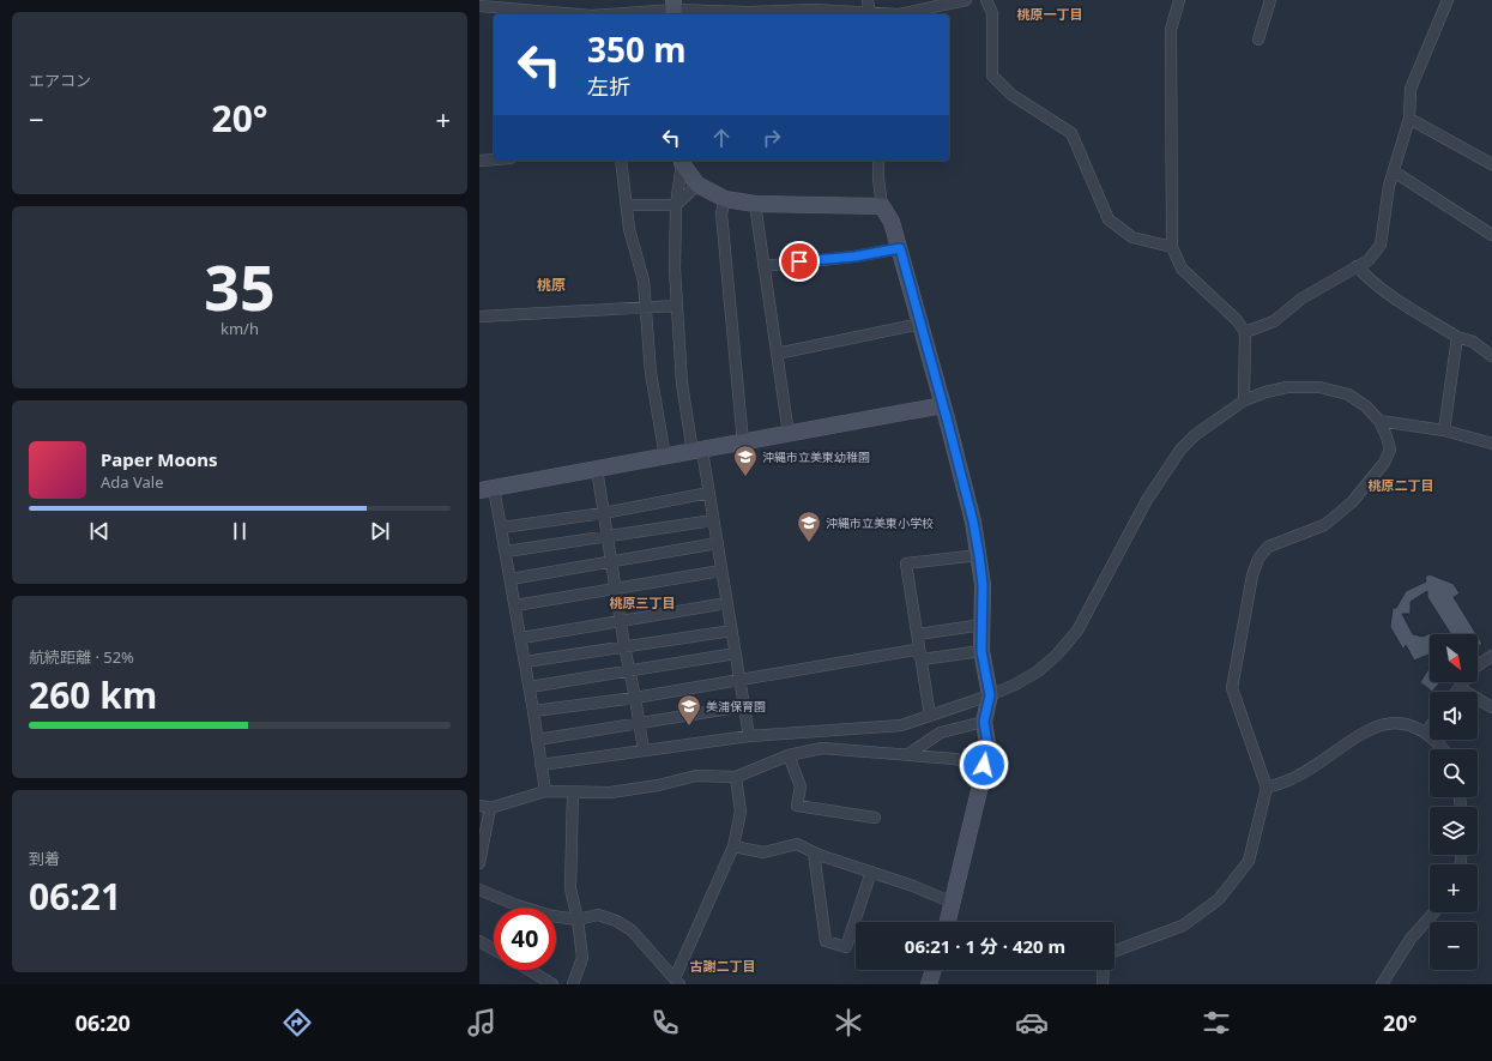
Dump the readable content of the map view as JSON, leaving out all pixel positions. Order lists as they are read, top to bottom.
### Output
{
  "districts": [
    "桃原一丁目",
    "桃原",
    "桃原二丁目",
    "桃原三丁目",
    "古謝二丁目"
  ],
  "places": {
    "school or university": ["沖縄市立美東幼稚園", "沖縄市立美東小学校", "美浦保育園"]
  },
  "north": "bottom right",
  "page": {
    "tile": [
      "エアコン",
      ["35", "km/h"],
      ["航続距離 · 52%", "260 km"],
      ["到着", "06:21"]
    ],
    "turn": ["350 m", "左折"],
    "heat": ["−", "20°", "+"],
    "song": ["Paper Moons", "Ada Vale"],
    "map_buttons": ["+", "−"],
    "limit": "40",
    "trip": "06:21 · 1 分 · 420 m",
    "tabs": ["06:20", "20°"]
  }
}
